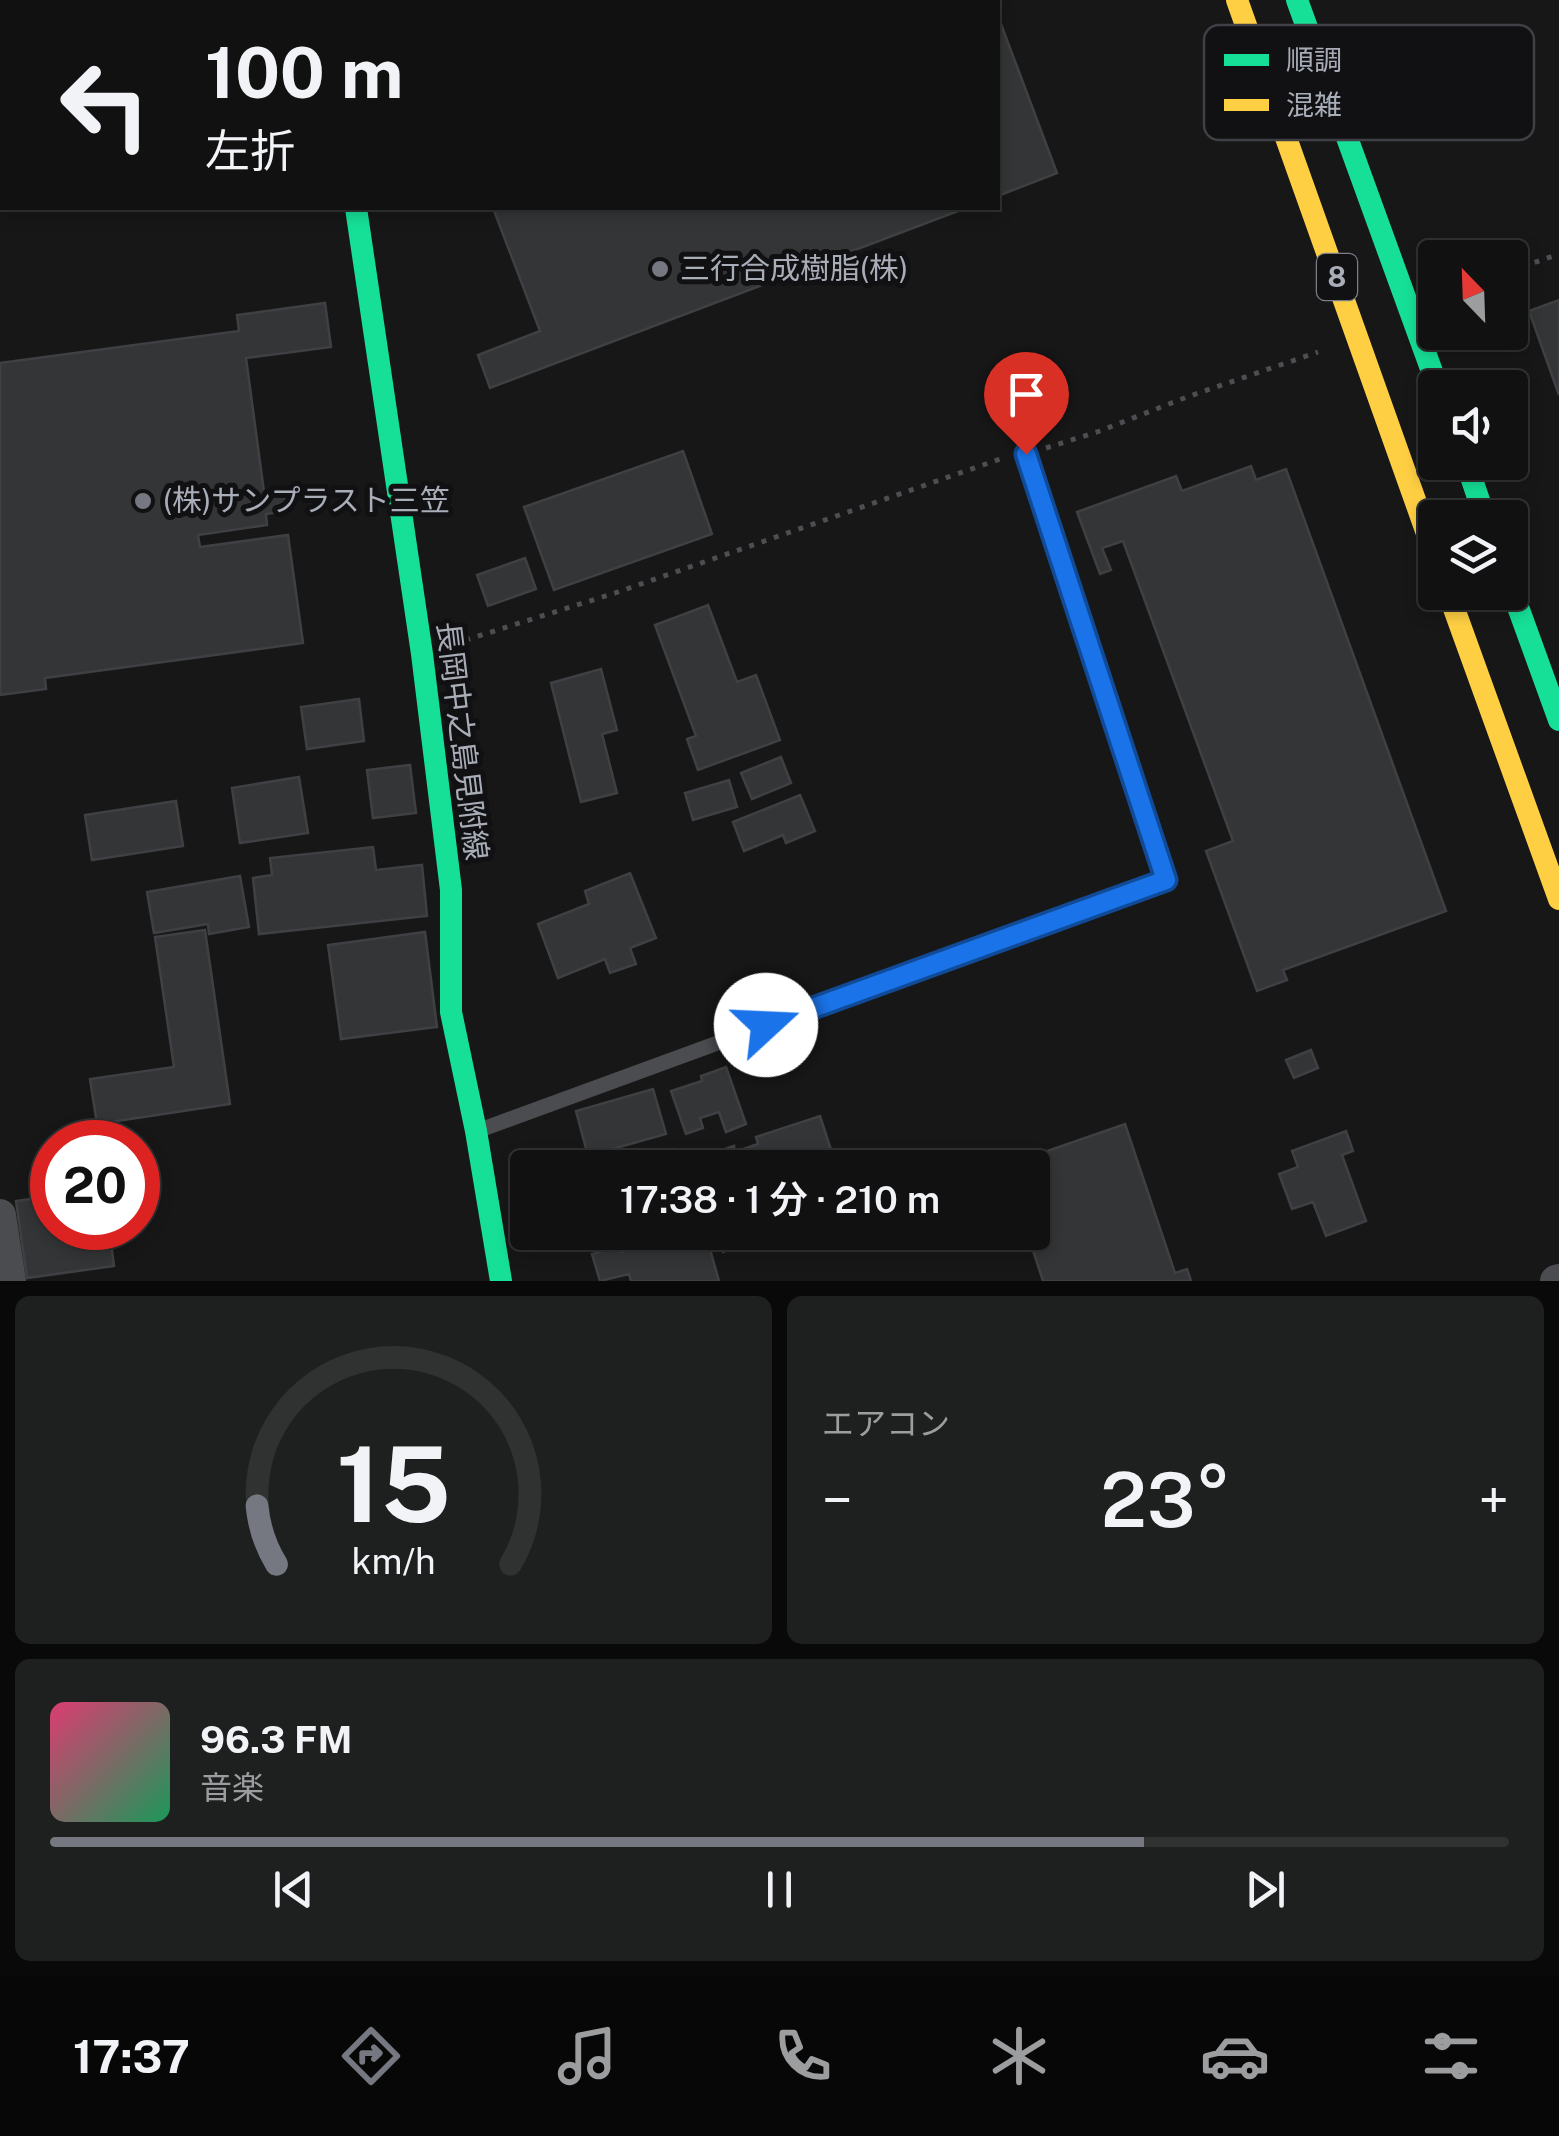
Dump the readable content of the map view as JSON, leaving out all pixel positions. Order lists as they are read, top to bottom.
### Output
{
  "streets": {
    "main road": ["8", "長岡中之島見附線"]
  },
  "places": ["三行合成樹脂(株)", "(株)サンプラスト三笠"],
  "legend": ["順調", "混雑"],
  "north": "top left",
  "page": {
    "turn": ["100 m", "左折"],
    "limit": "20",
    "trip": "17:38 · 1 分 · 210 m",
    "tile": "エアコン",
    "heat": ["−", "23°", "+"],
    "song": ["96.3 FM", "音楽"],
    "tabs": "17:37",
    "gauge": ["15", "km/h"]
  }
}
